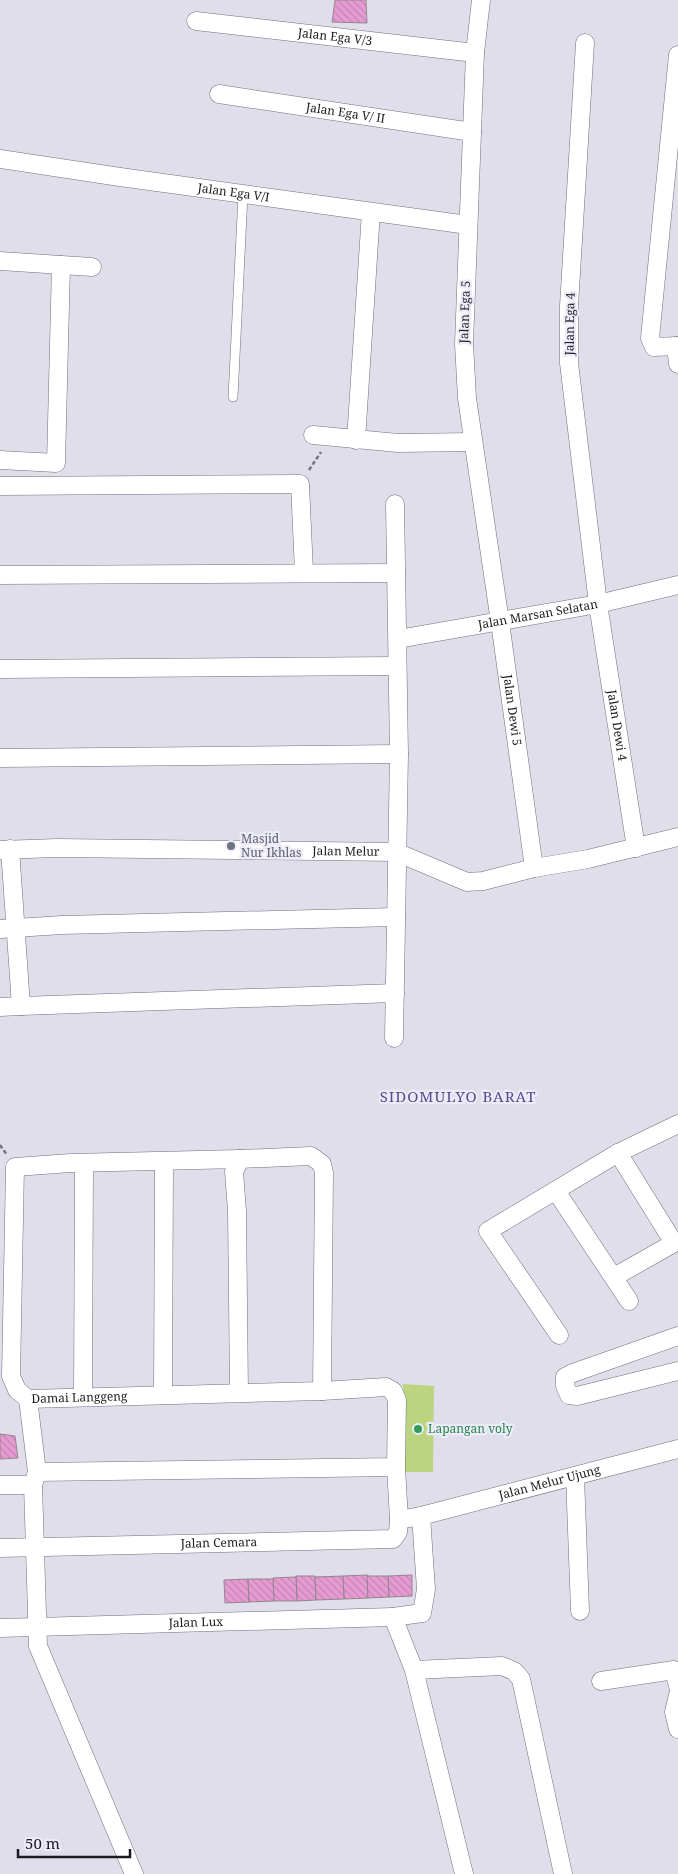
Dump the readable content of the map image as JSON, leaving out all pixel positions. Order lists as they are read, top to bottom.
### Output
{
  "streets": {
    "street": [
      "Jalan Ega V/3",
      "Jalan Ega V/ II",
      "Jalan Ega V/I",
      "Jalan Ega 5",
      "Jalan Ega 4",
      "Jalan Marsan Selatan",
      "Jalan Dewi 5",
      "Jalan Dewi 4",
      "Jalan Melur",
      "Damai Langgeng",
      "Jalan Melur Ujung",
      "Jalan Cemara",
      "Jalan Lux"
    ]
  },
  "crossings": [
    ["Jalan Ega V/3", "Jalan Ega 5"],
    ["Jalan Ega V/ II", "Jalan Ega 5"],
    ["Jalan Ega V/I", "Jalan Ega 5"],
    ["Jalan Ega 5", "Jalan Marsan Selatan"],
    ["Jalan Ega 5", "Jalan Dewi 5"],
    ["Jalan Ega 4", "Jalan Marsan Selatan"],
    ["Jalan Ega 4", "Jalan Dewi 4"],
    ["Jalan Marsan Selatan", "Jalan Dewi 5"],
    ["Jalan Marsan Selatan", "Jalan Dewi 4"],
    ["Jalan Dewi 5", "Jalan Melur"],
    ["Jalan Dewi 4", "Jalan Melur"],
    ["Damai Langgeng", "Jalan Cemara"],
    ["Damai Langgeng", "Jalan Lux"],
    ["Jalan Melur Ujung", "Jalan Lux"]
  ],
  "districts": ["SIDOMULYO BARAT"],
  "places": ["Masjid Nur Ikhlas", "Lapangan voly"],
  "scale_bar": "50 m"
}
